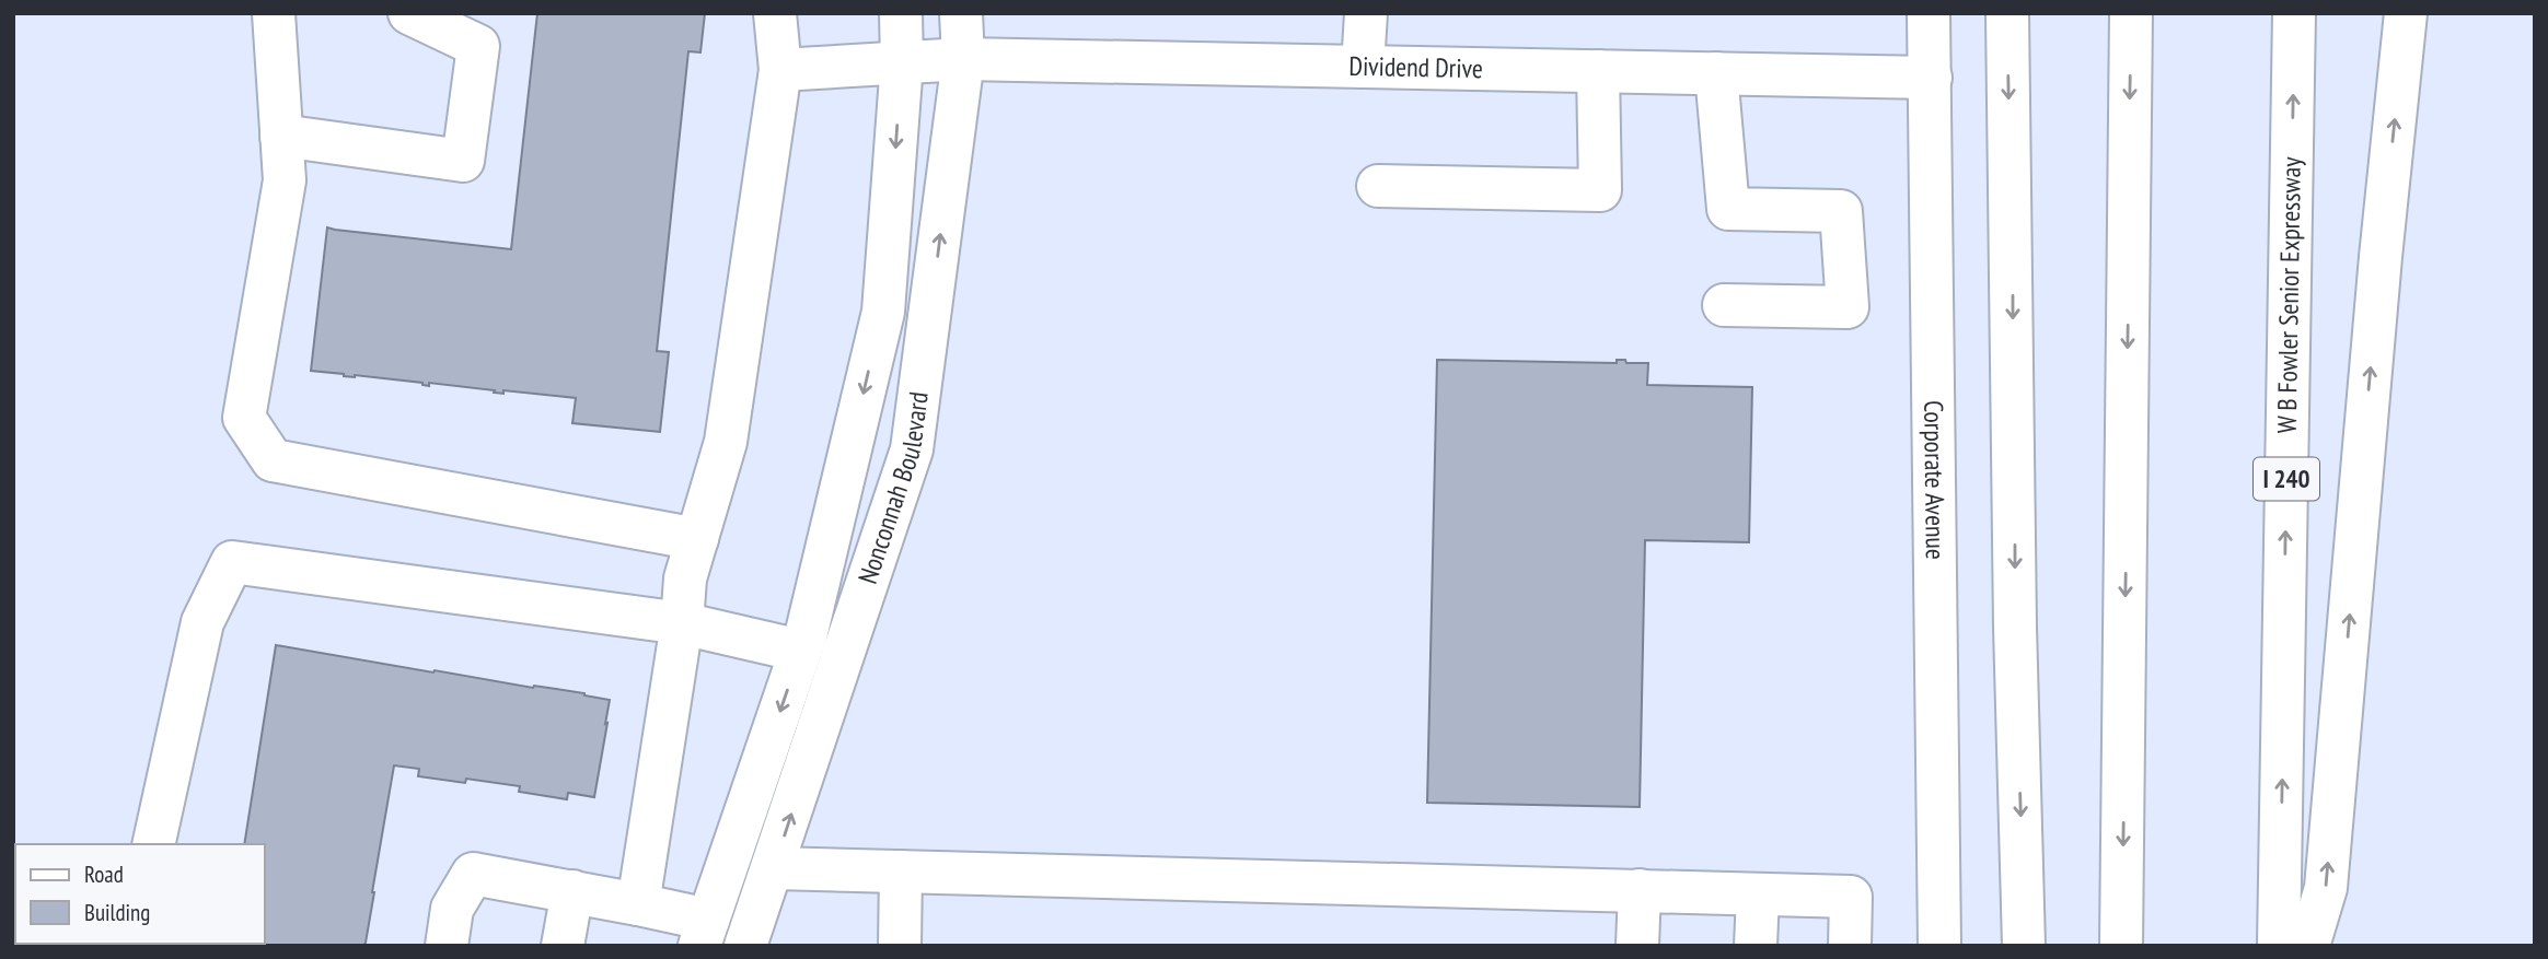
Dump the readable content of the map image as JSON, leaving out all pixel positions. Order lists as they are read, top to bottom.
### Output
{
  "streets": {
    "main road": [
      "Dividend Drive",
      "W B Fowler Senior Expressway",
      "Corporate Avenue",
      "I 240",
      "Nonconnah Boulevard"
    ]
  },
  "crossings": [
    ["Dividend Drive", "Corporate Avenue"],
    ["Dividend Drive", "Nonconnah Boulevard"]
  ],
  "legend": ["Road", "Building"]
}
